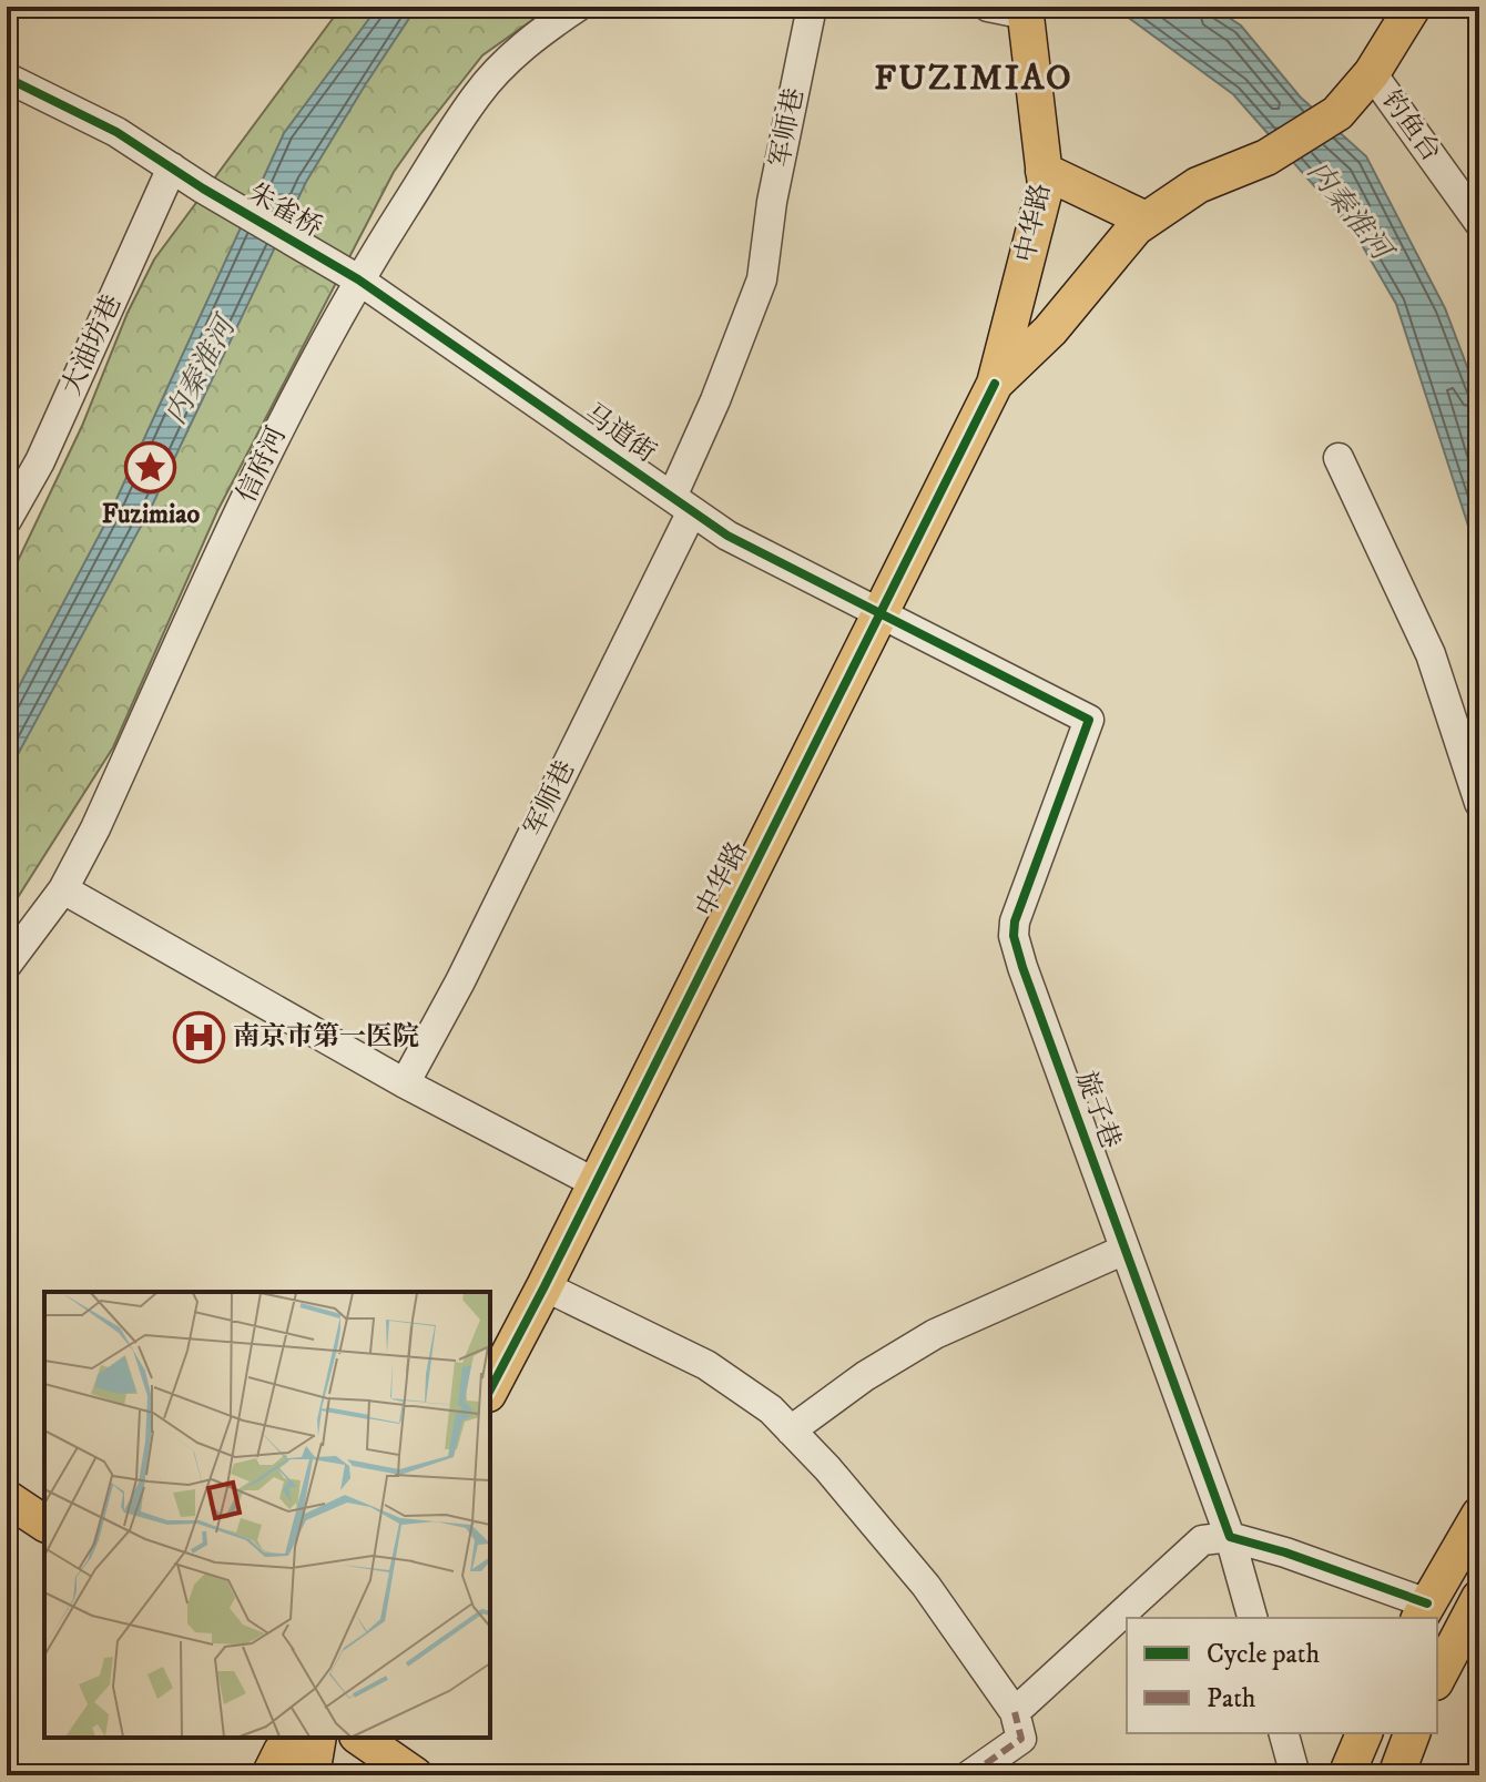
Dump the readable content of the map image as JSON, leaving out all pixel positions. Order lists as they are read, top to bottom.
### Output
{
  "streets": {
    "main road": ["中华路"],
    "street": [
      "钓鱼台",
      "军师巷",
      "朱雀桥",
      "大油坊巷",
      "马道街",
      "信府河",
      "旋子巷"
    ]
  },
  "crossings": [
    ["钓鱼台", "中华路"],
    ["军师巷", "马道街"],
    ["朱雀桥", "大油坊巷"],
    ["朱雀桥", "马道街"],
    ["朱雀桥", "信府河"],
    ["中华路", "马道街"],
    ["中华路", "旋子巷"],
    ["马道街", "信府河"],
    ["马道街", "旋子巷"]
  ],
  "districts": ["FUZIMIAO"],
  "water": ["内秦淮河"],
  "places": {
    "place": ["Fuzimiao"],
    "hospital": ["南京市第一医院"]
  },
  "legend": ["Cycle path", "Path"]
}
